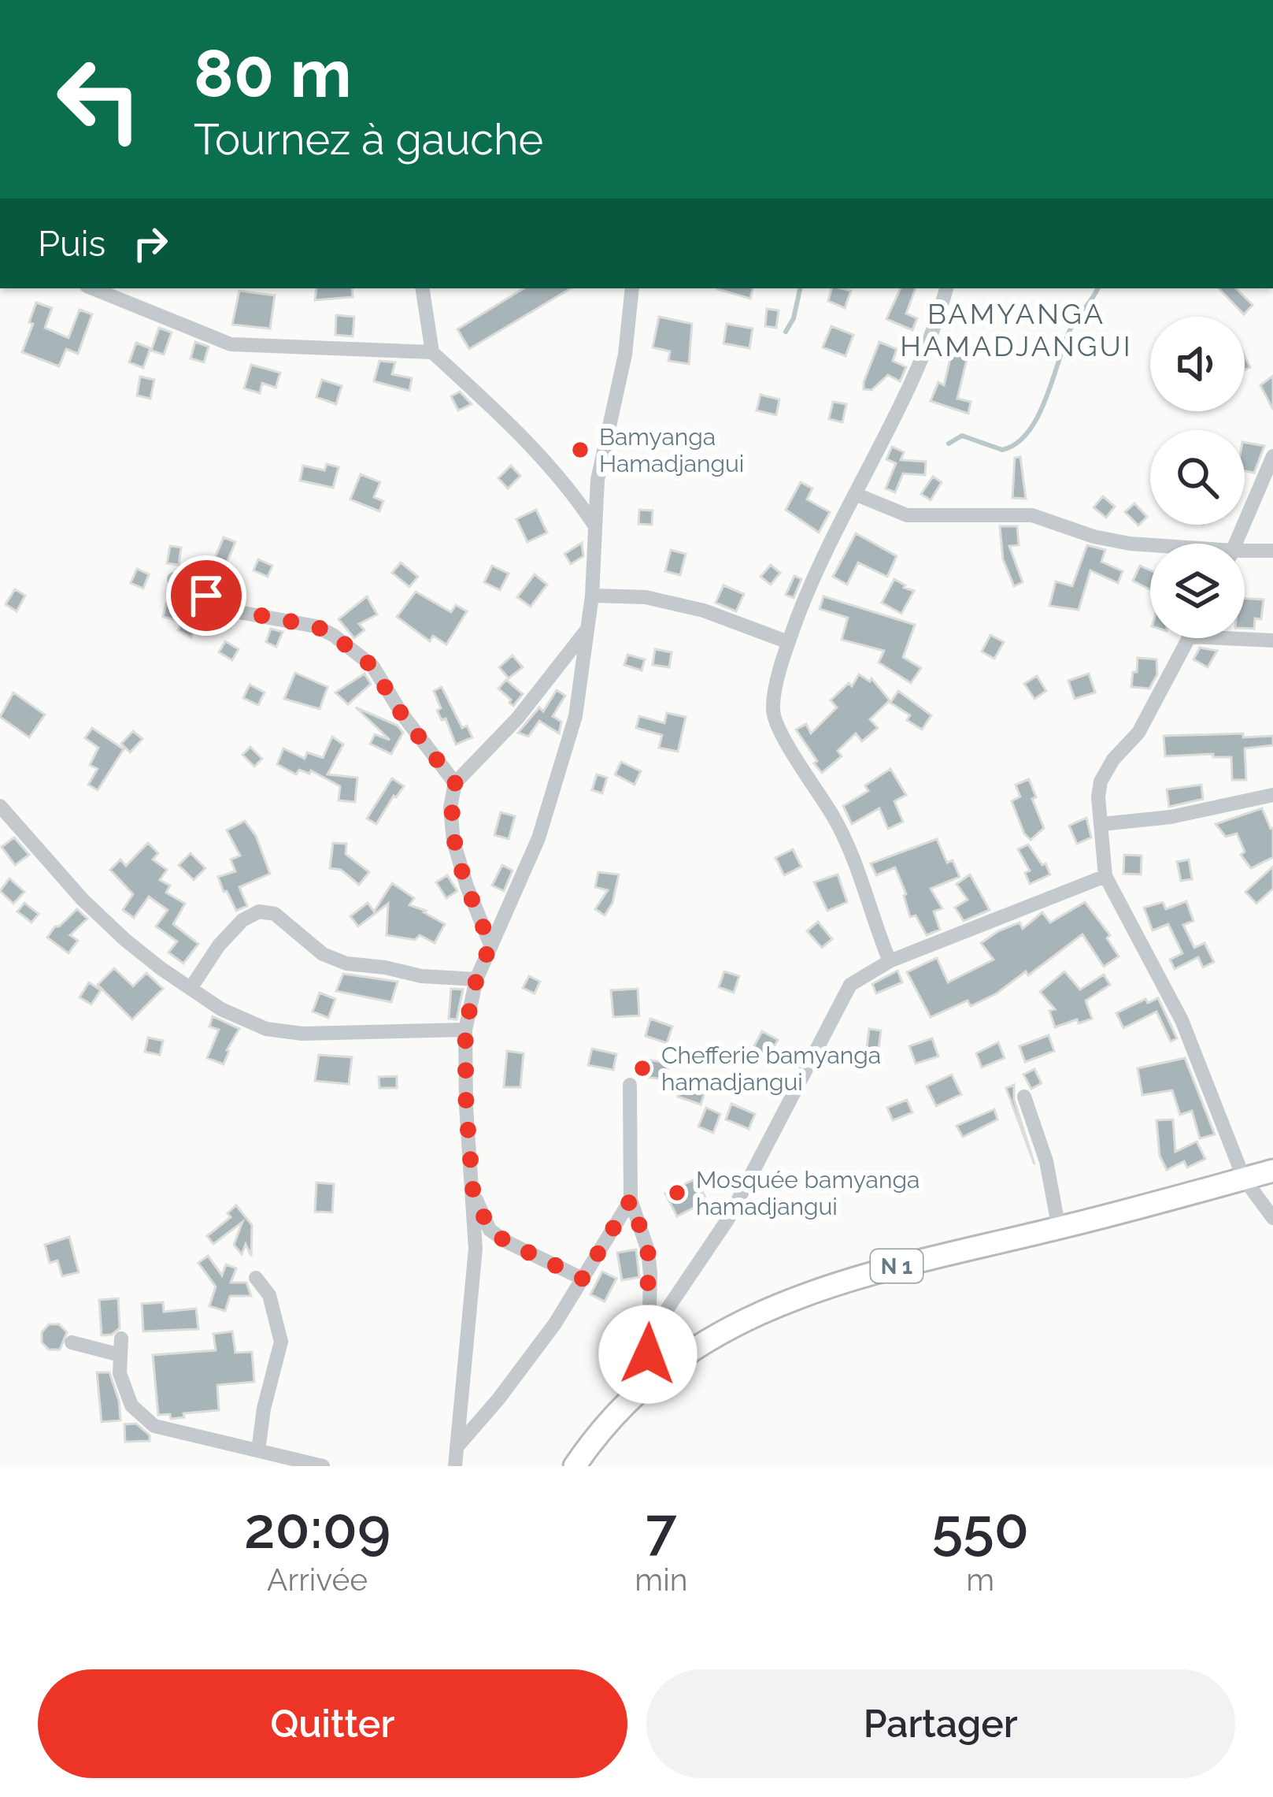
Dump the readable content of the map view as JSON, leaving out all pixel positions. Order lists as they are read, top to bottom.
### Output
{
  "streets": {
    "highway": ["N 1"]
  },
  "districts": ["BAMYANGA HAMADJANGUI"],
  "places": ["Bamyanga Hamadjangui", "Chefferie bamyanga hamadjangui", "Mosquée bamyanga hamadjangui"],
  "page": {
    "turn": ["80 m", "Tournez à gauche"],
    "then": "Puis",
    "eta": [
      "20:09",
      "Arrivée",
      "7",
      "min",
      "550",
      "m"
    ],
    "buttons": ["Quitter", "Partager"]
  }
}
